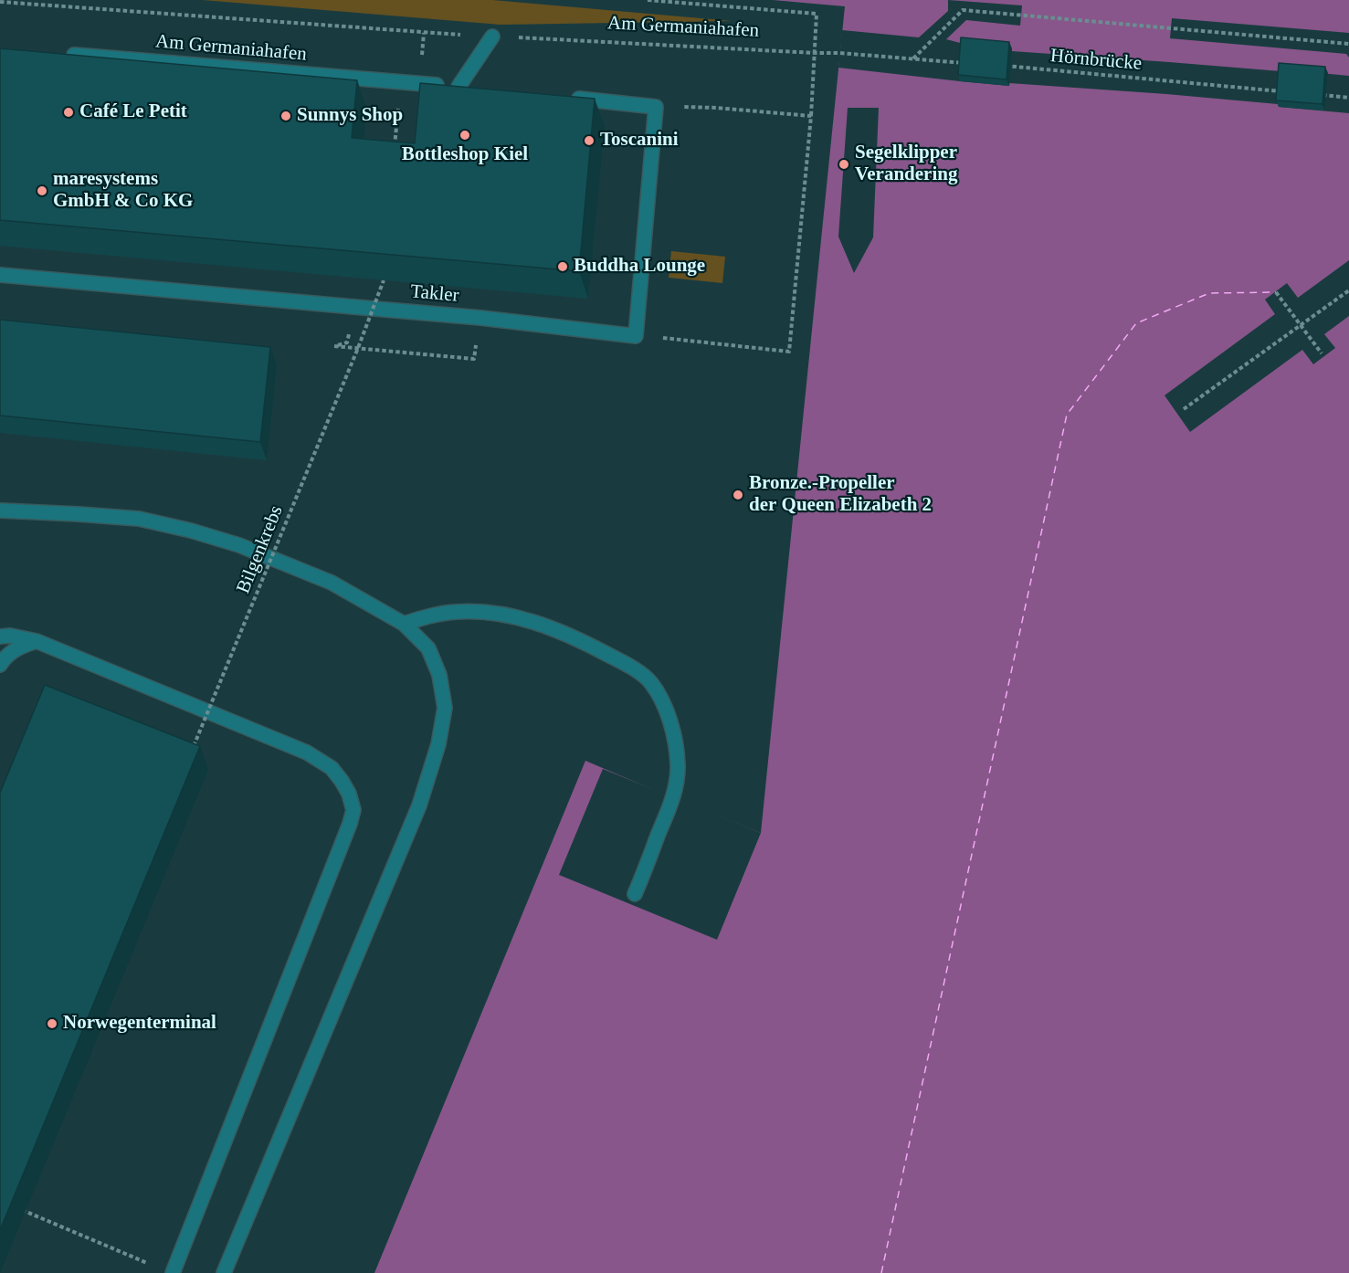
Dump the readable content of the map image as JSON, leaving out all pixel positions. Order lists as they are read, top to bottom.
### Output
{
  "streets": {
    "street": ["Am Germaniahafen", "Takler"],
    "path": ["Hörnbrücke", "Bilgenkrebs"]
  },
  "places": [
    "Café Le Petit",
    "Sunnys Shop",
    "Bottleshop Kiel",
    "Toscanini",
    "Segelklipper Verandering",
    "maresystems GmbH & Co KG",
    "Buddha Lounge",
    "Bronze.-Propeller der Queen Elizabeth 2",
    "Norwegenterminal"
  ]
}
